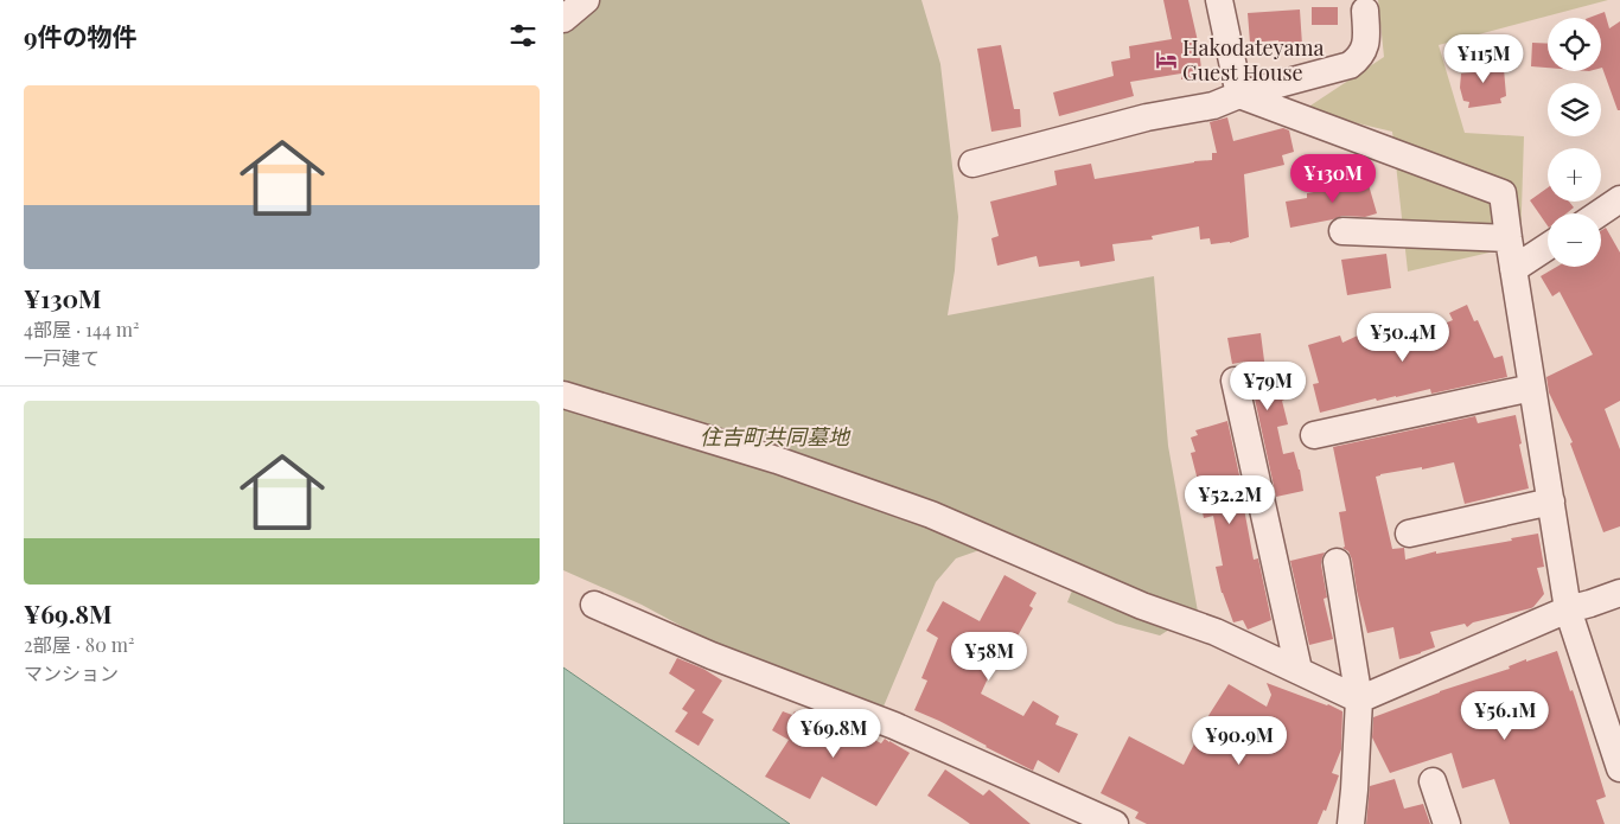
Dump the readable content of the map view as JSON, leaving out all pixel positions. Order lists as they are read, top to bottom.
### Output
{
  "parks": ["住吉町共同墓地"],
  "places": {
    "hotel": ["Hakodateyama Guest House"]
  },
  "page": {
    "heading": "9件の物件",
    "map_buttons": ["+", "−"],
    "price": [
      "¥115M",
      "¥130M",
      "¥50.4M",
      "¥79M",
      "¥52.2M",
      "¥58M",
      "¥56.1M",
      "¥69.8M",
      "¥90.9M"
    ],
    "list": [
      {
        "name": "¥130M",
        "note": "4部屋 · 144 m² · 一戸建て"
      },
      {
        "name": "¥69.8M",
        "note": "2部屋 · 80 m² · マンション"
      }
    ]
  }
}
